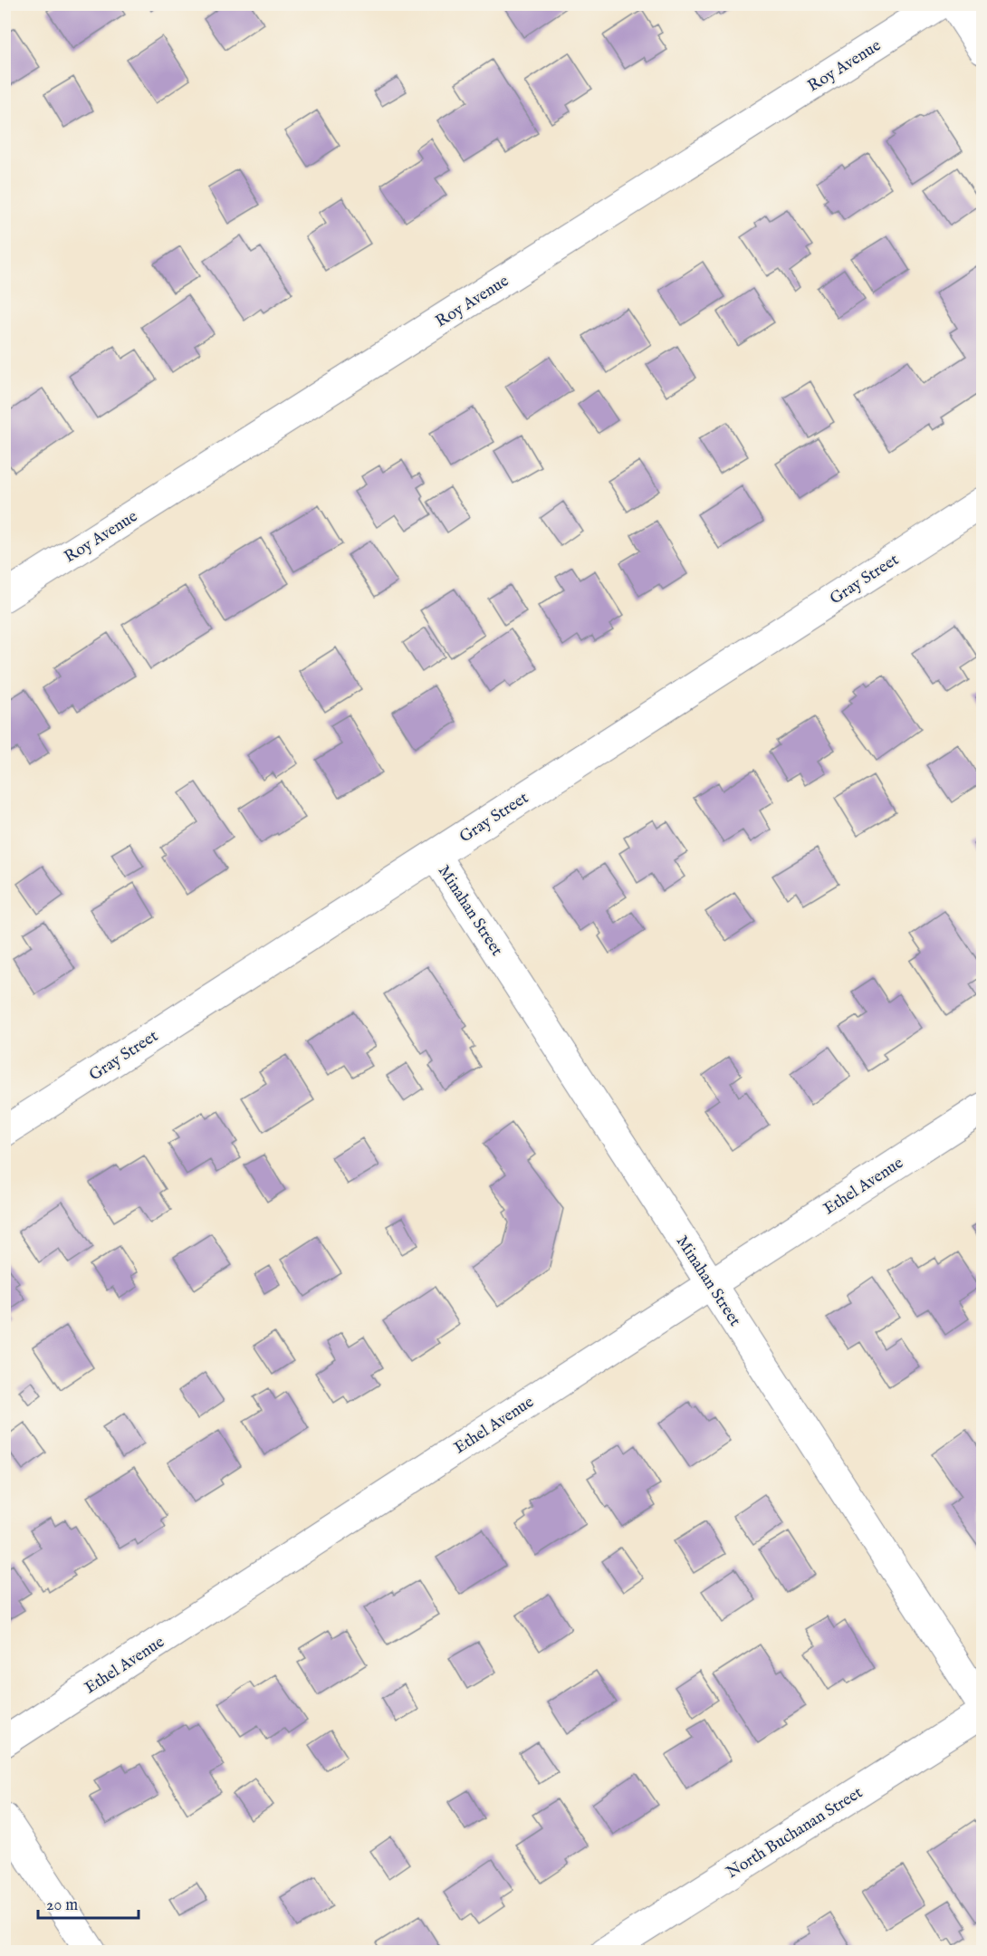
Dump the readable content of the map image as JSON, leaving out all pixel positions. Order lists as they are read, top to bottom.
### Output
{
  "streets": {
    "street": [
      "Roy Avenue",
      "Gray Street",
      "Minahan Street",
      "Ethel Avenue",
      "North Buchanan Street"
    ]
  },
  "crossings": [
    ["Gray Street", "Minahan Street"],
    ["Minahan Street", "Ethel Avenue"]
  ],
  "scale_bar": "20 m"
}
